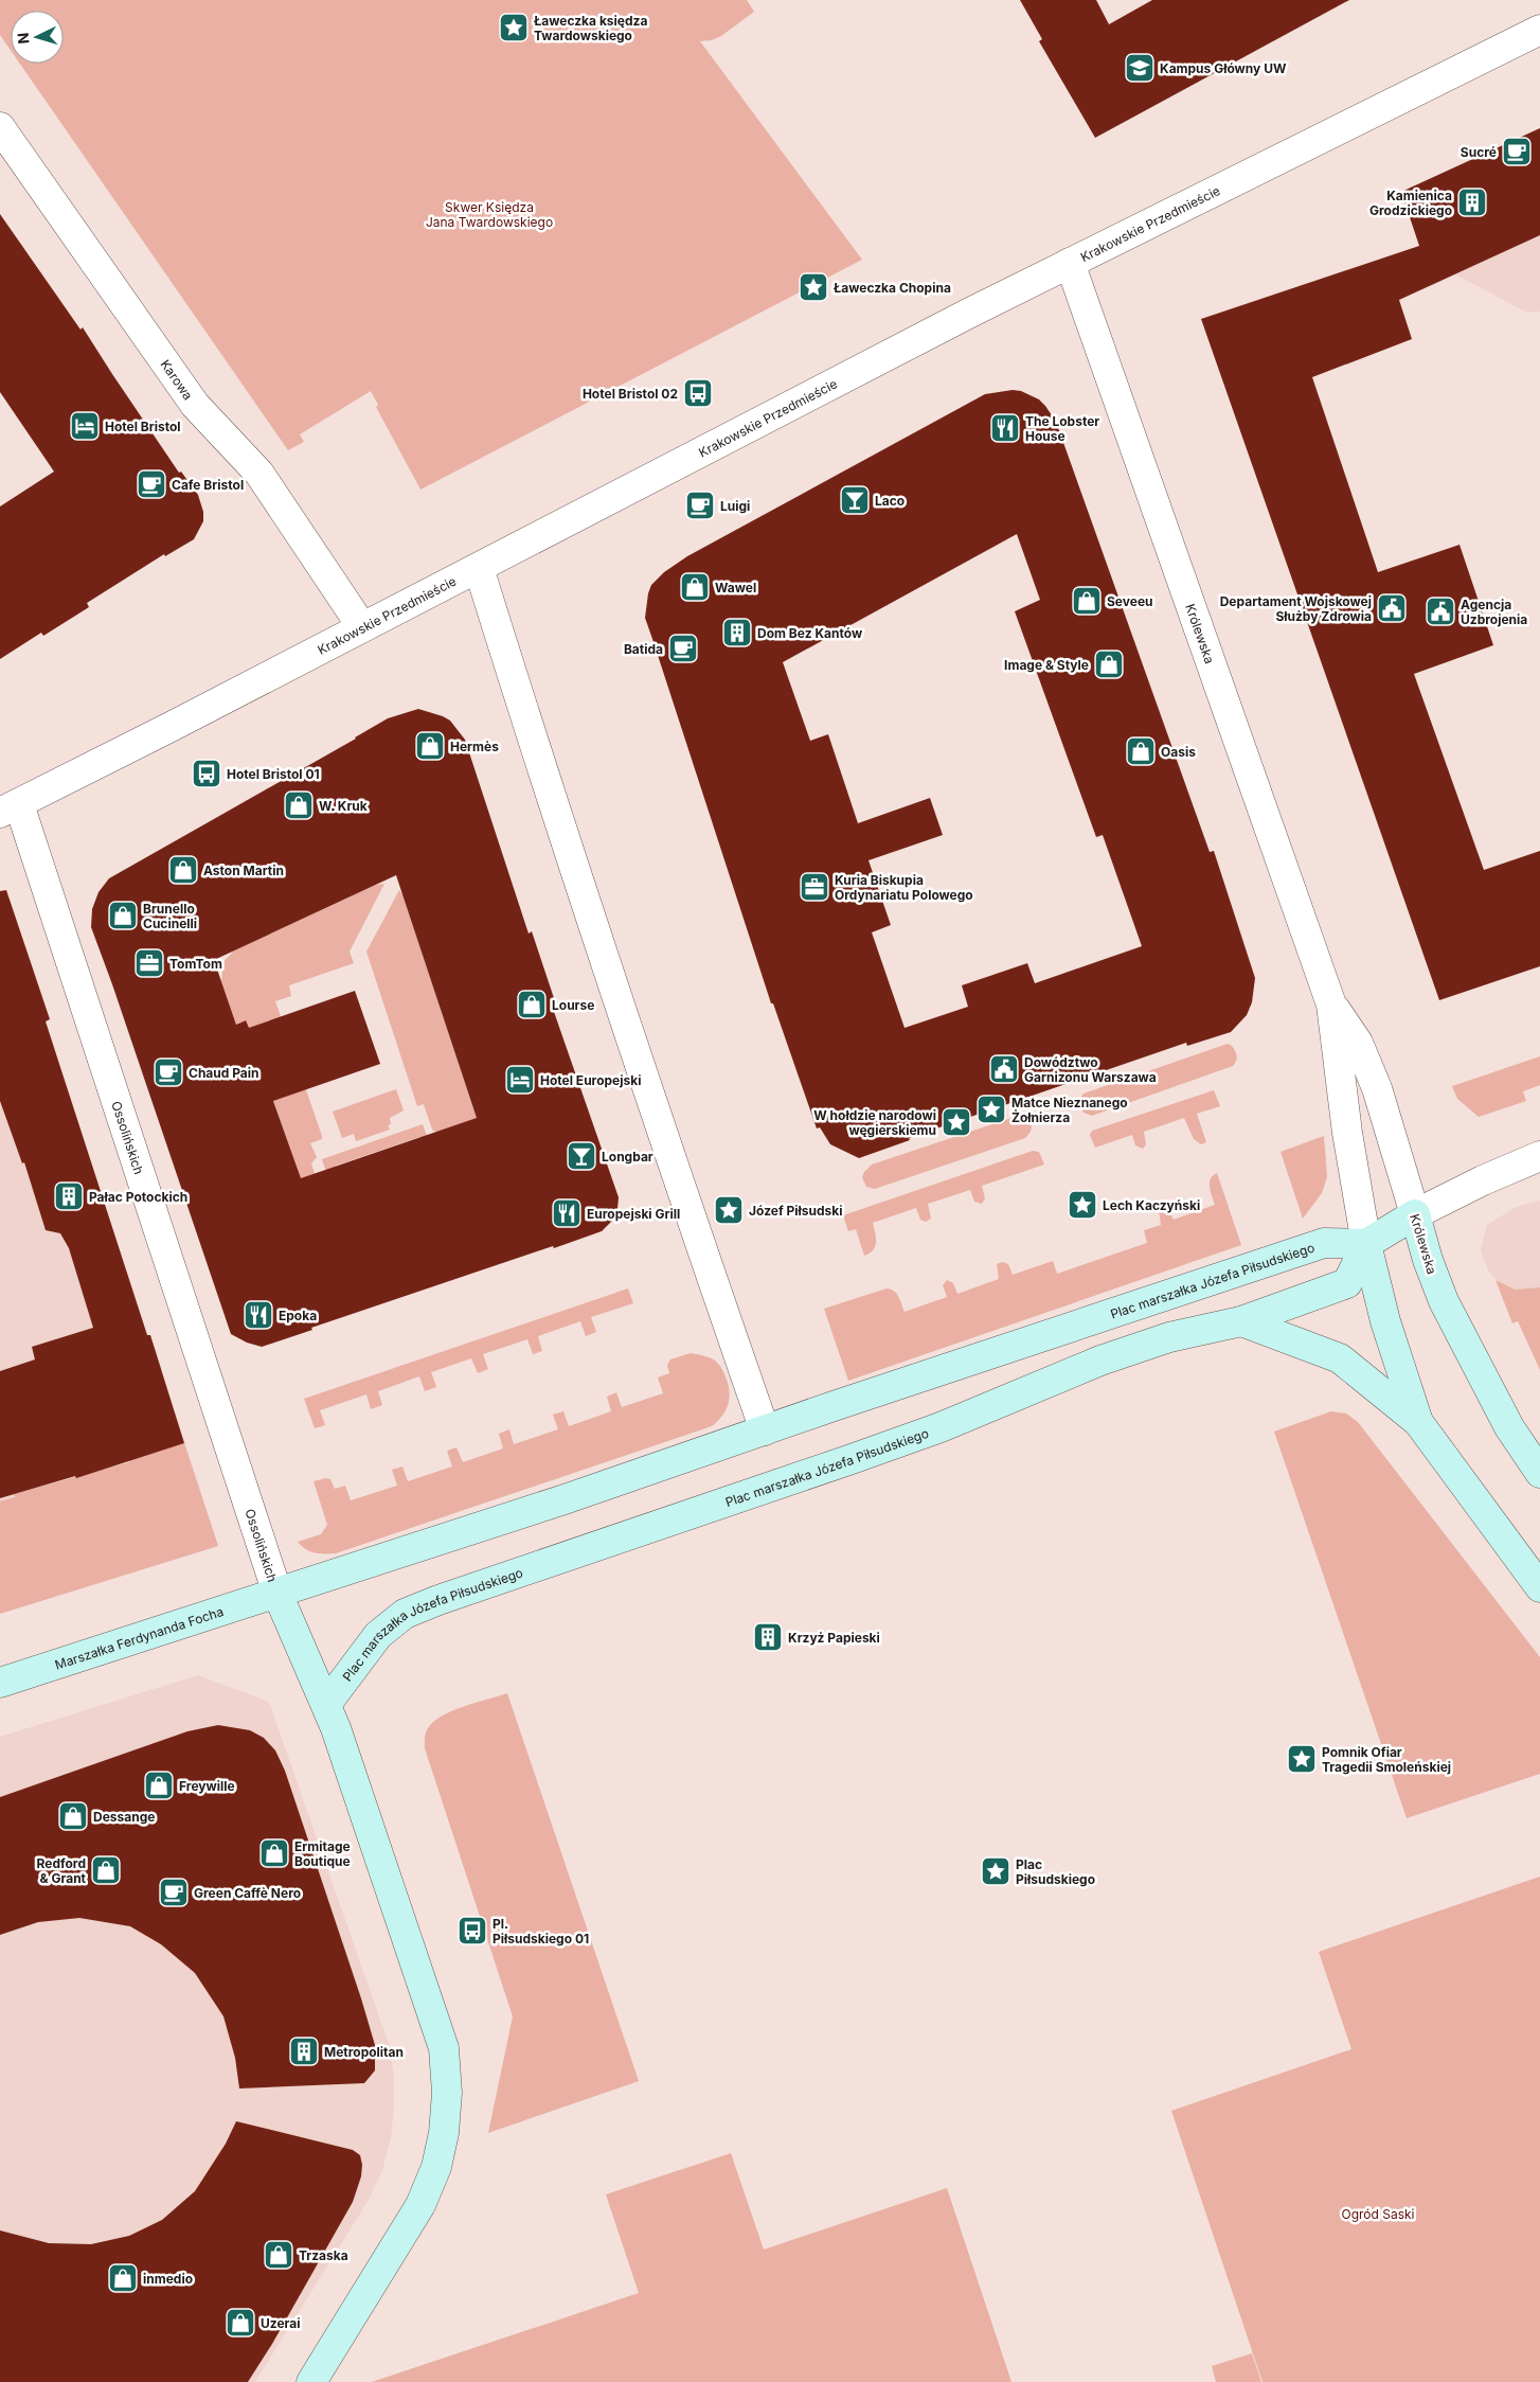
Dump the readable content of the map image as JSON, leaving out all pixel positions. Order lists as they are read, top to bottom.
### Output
{
  "streets": {
    "street": [
      "Krakowskie Przedmieście",
      "Karowa",
      "Królewska",
      "Ossolińskich",
      "Plac marszałka Józefa Piłsudskiego",
      "Marszałka Ferdynanda Focha"
    ]
  },
  "crossings": [
    ["Krakowskie Przedmieście", "Karowa"],
    ["Krakowskie Przedmieście", "Królewska"],
    ["Krakowskie Przedmieście", "Ossolińskich"],
    ["Królewska", "Plac marszałka Józefa Piłsudskiego"],
    ["Ossolińskich", "Plac marszałka Józefa Piłsudskiego"],
    ["Ossolińskich", "Marszałka Ferdynanda Focha"],
    ["Plac marszałka Józefa Piłsudskiego", "Marszałka Ferdynanda Focha"]
  ],
  "parks": ["Skwer Księdza Jana Twardowskiego", "Ogród Saski"],
  "places": {
    "place": [
      "Ławeczka księdza Twardowskiego",
      "Ławeczka Chopina",
      "Matce Nieznanego Żołnierza",
      "W hołdzie narodowi węgierskiemu",
      "Lech Kaczyński",
      "Józef Piłsudski",
      "Pomnik Ofiar Tragedii Smoleńskiej",
      "Plac Piłsudskiego"
    ],
    "school or university": ["Kampus Główny UW"],
    "cafe": [
      "Sucré",
      "Cafe Bristol",
      "Luigi",
      "Batida",
      "Chaud Pain",
      "Green Caffè Nero"
    ],
    "building": [
      "Kamienica Grodzickiego",
      "Dom Bez Kantów",
      "Pałac Potockich",
      "Krzyż Papieski",
      "Metropolitan"
    ],
    "bus stop": ["Hotel Bristol 02", "Hotel Bristol 01", "Pl. Piłsudskiego 01"],
    "hotel": ["Hotel Bristol", "Hotel Europejski"],
    "restaurant": ["The Lobster House", "Europejski Grill", "Epoka"],
    "bar": ["Laco", "Longbar"],
    "shop": [
      "Wawel",
      "Seveeu",
      "Image & Style",
      "Hermès",
      "Oasis",
      "W. Kruk",
      "Aston Martin",
      "Brunello Cucinelli",
      "Lourse",
      "Freywille",
      "Dessange",
      "Ermitage Boutique",
      "Redford & Grant",
      "Trzaska",
      "inmedio",
      "Uzerai"
    ],
    "public building": ["Departament Wojskowej Służby Zdrowia", "Agencja Uzbrojenia", "Dowództwo Garnizonu Warszawa"],
    "office": ["Kuria Biskupia Ordynariatu Polowego", "TomTom"]
  },
  "north": "left"
}
